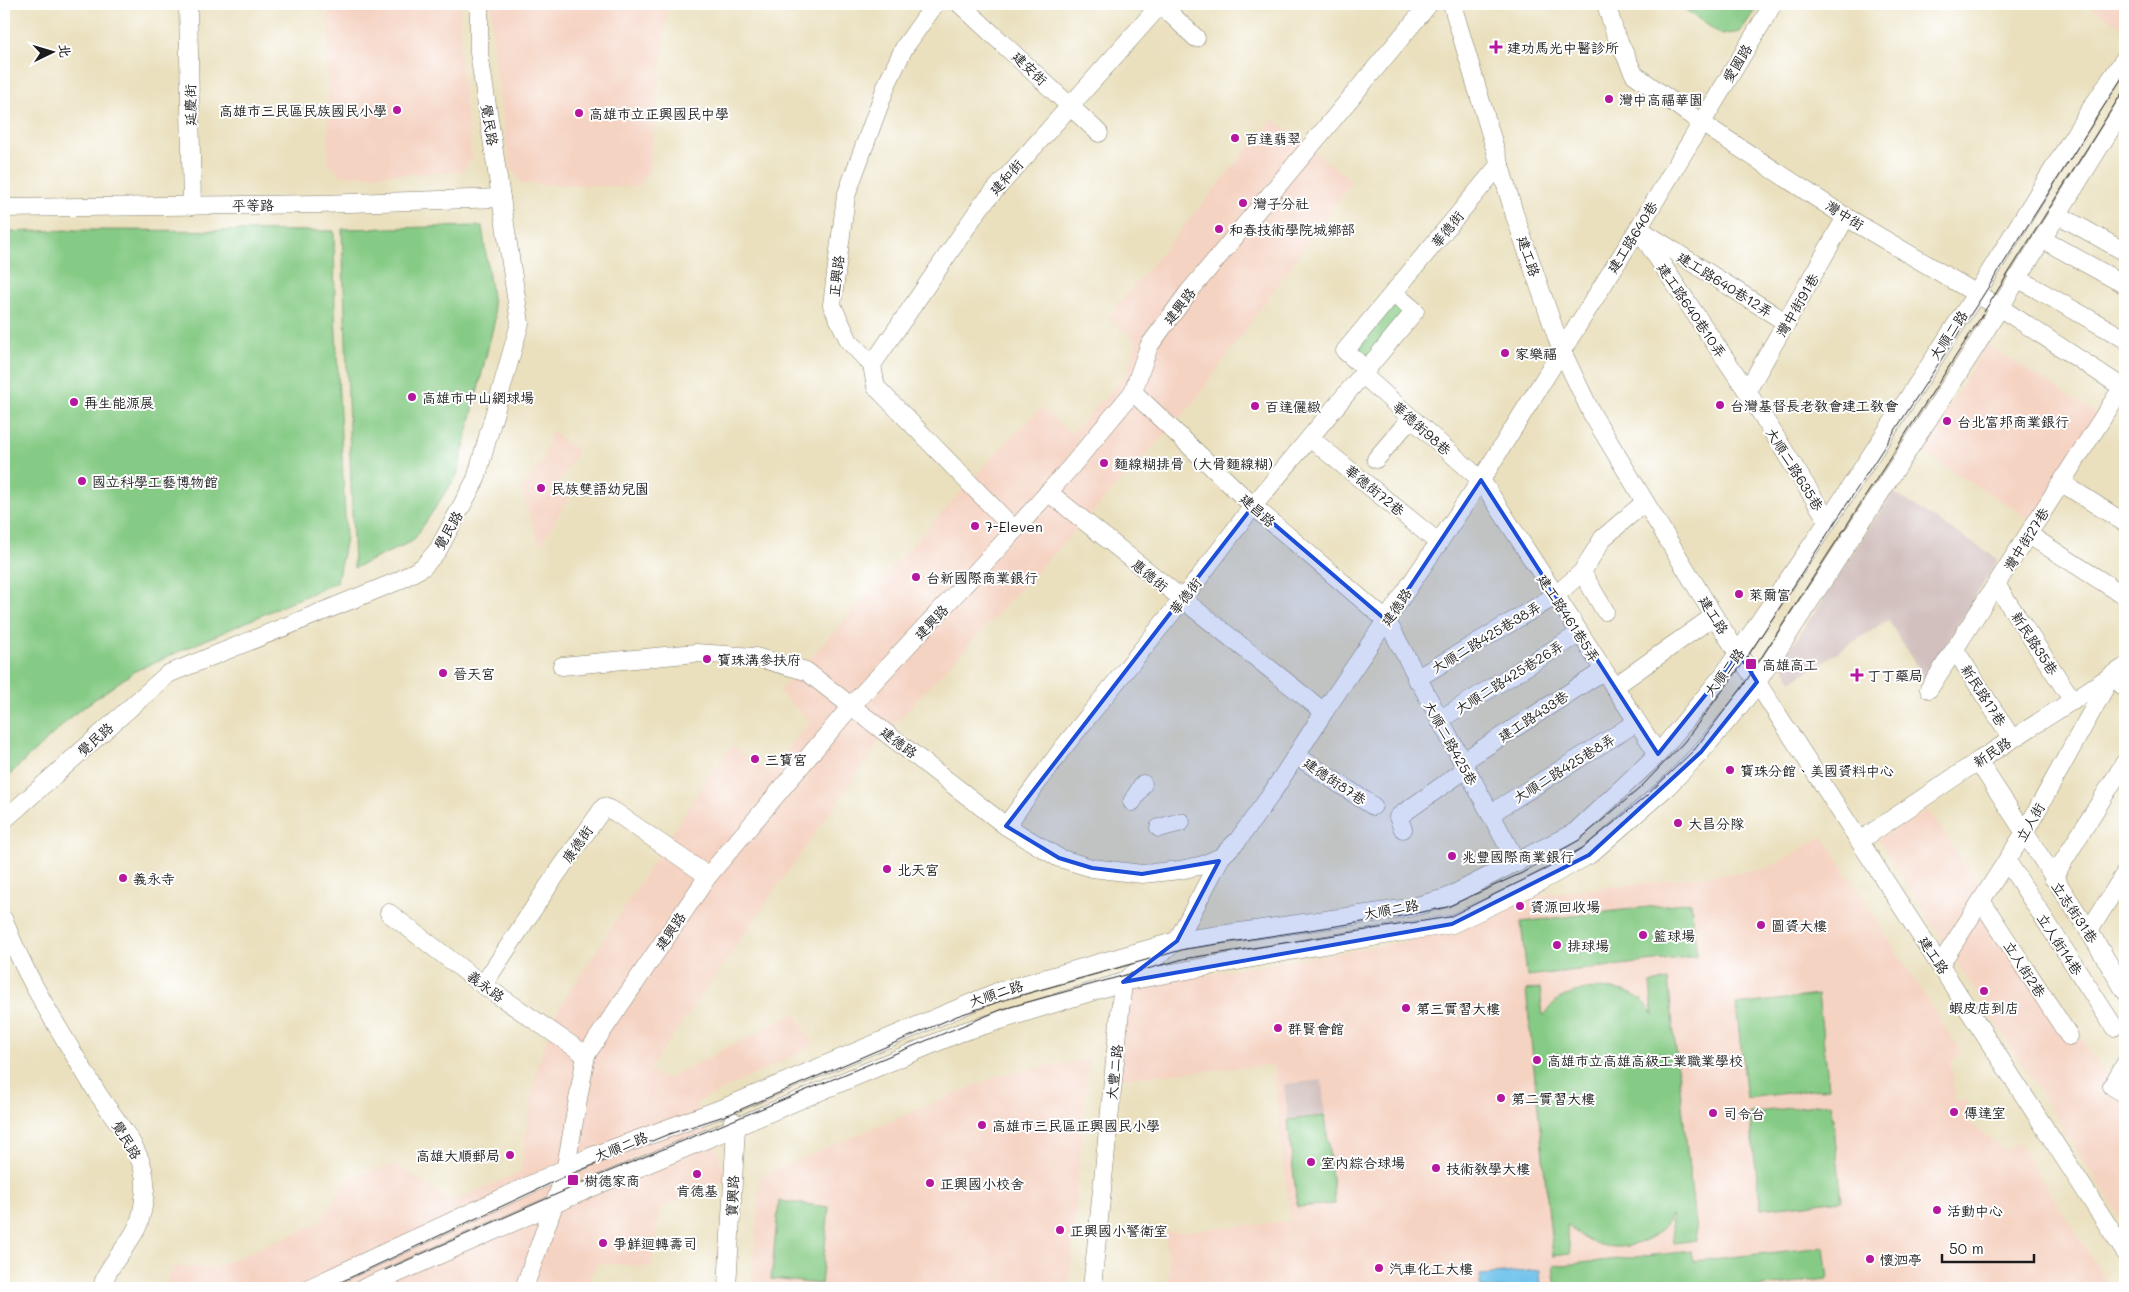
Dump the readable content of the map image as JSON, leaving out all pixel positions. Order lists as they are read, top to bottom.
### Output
{
  "streets": {
    "street": [
      "愛國路",
      "建安街",
      "延慶街",
      "覺民路",
      "建和街",
      "平等路",
      "灣中街",
      "華德街",
      "建工路640巷",
      "建工路",
      "正興路",
      "建工路640巷12弄",
      "灣中街91巷",
      "建興路",
      "建工路640巷10弄",
      "大順二路",
      "華德街98巷",
      "大順二路635巷",
      "華德街72巷",
      "建昌路",
      "灣中街27巷",
      "惠德街",
      "建德路",
      "建工路461巷5弄",
      "大順二路425巷38弄",
      "新民路35巷",
      "大順二路425巷26弄",
      "新民路17巷",
      "建工路433巷",
      "大順二路425巷",
      "新民路",
      "大順二路425巷8弄",
      "建德街87巷",
      "立人街",
      "康德街",
      "立志街31巷",
      "立人街14巷",
      "立人街2巷",
      "義永路",
      "大豐二路",
      "寶興路"
    ]
  },
  "crossings": [
    ["愛國路", "灣中街"],
    ["愛國路", "建工路640巷"],
    ["建安街", "建和街"],
    ["延慶街", "平等路"],
    ["覺民路", "平等路"],
    ["建和街", "正興路"],
    ["灣中街", "建工路640巷"],
    ["灣中街", "灣中街91巷"],
    ["灣中街", "大順二路"],
    ["灣中街", "灣中街27巷"],
    ["華德街", "建工路"],
    ["華德街", "華德街98巷"],
    ["華德街", "華德街72巷"],
    ["華德街", "建昌路"],
    ["華德街", "惠德街"],
    ["華德街", "建德路"],
    ["建工路640巷", "建工路"],
    ["建工路640巷", "建工路640巷12弄"],
    ["建工路640巷", "建工路640巷10弄"],
    ["建工路640巷", "建德路"],
    ["建工路", "大順二路"],
    ["建工路", "建德路"],
    ["建工路", "大順二路425巷38弄"],
    ["建工路", "新民路"],
    ["建工路", "立人街"],
    ["正興路", "建興路"],
    ["建工路640巷12弄", "灣中街91巷"],
    ["建工路640巷12弄", "建工路640巷10弄"],
    ["灣中街91巷", "建工路640巷10弄"],
    ["灣中街91巷", "大順二路635巷"],
    ["建興路", "大順二路"],
    ["建興路", "建昌路"],
    ["建興路", "惠德街"],
    ["建興路", "建德路"],
    ["建興路", "康德街"],
    ["建興路", "義永路"],
    ["建工路640巷10弄", "大順二路635巷"],
    ["大順二路", "大順二路635巷"],
    ["大順二路", "建德路"],
    ["大順二路", "建工路461巷5弄"],
    ["大順二路", "大順二路425巷"],
    ["大順二路", "大豐二路"],
    ["大順二路", "寶興路"],
    ["華德街98巷", "建德路"],
    ["華德街98巷", "建工路461巷5弄"],
    ["華德街72巷", "建德路"],
    ["建昌路", "建德路"],
    ["建昌路", "大順二路425巷"],
    ["灣中街27巷", "新民路35巷"],
    ["灣中街27巷", "新民路17巷"],
    ["惠德街", "建德路"],
    ["建德路", "建工路461巷5弄"],
    ["建德路", "大順二路425巷"],
    ["建德路", "建德街87巷"],
    ["建工路461巷5弄", "大順二路425巷38弄"],
    ["建工路461巷5弄", "大順二路425巷26弄"],
    ["建工路461巷5弄", "建工路433巷"],
    ["建工路461巷5弄", "大順二路425巷8弄"],
    ["大順二路425巷38弄", "大順二路425巷"],
    ["新民路35巷", "新民路"],
    ["大順二路425巷26弄", "大順二路425巷"],
    ["新民路17巷", "新民路"],
    ["建工路433巷", "大順二路425巷"],
    ["大順二路425巷", "大順二路425巷8弄"],
    ["新民路", "立人街"],
    ["新民路", "立志街31巷"],
    ["立人街", "立志街31巷"],
    ["立人街", "立人街14巷"],
    ["立人街", "立人街2巷"],
    ["康德街", "義永路"]
  ],
  "places": {
    "health": ["建功馬光中醫診所", "丁丁藥局"],
    "other": [
      "灣中高福華園",
      "高雄市三民區民族國民小學",
      "高雄市立正興國民中學",
      "百達翡翠",
      "灣子分社",
      "和春技術學院城鄉部",
      "家樂福",
      "高雄市中山網球場",
      "再生能源展",
      "台灣基督長老教會建工教會",
      "百達儷緻",
      "台北富邦商業銀行",
      "麵線糊排骨（大骨麵線糊）",
      "國立科學工藝博物館",
      "民族雙語幼兒園",
      "7-Eleven",
      "台新國際商業銀行",
      "萊爾富",
      "寶珠溝參扶府",
      "晉天宮",
      "三寶宮",
      "寶珠分館、美國資料中心",
      "大昌分隊",
      "兆豐國際商業銀行",
      "北天宮",
      "義永寺",
      "資源回收場",
      "圖資大樓",
      "籃球場",
      "排球場",
      "蝦皮店到店",
      "第三實習大樓",
      "群賢會館",
      "高雄市立高雄高級工業職業學校",
      "第二實習大樓",
      "傳達室",
      "司令台",
      "高雄市三民區正興國民小學",
      "高雄大順郵局",
      "室內綜合球場",
      "技術教學大樓",
      "肯德基",
      "正興國小校舍",
      "活動中心",
      "正興國小警衛室",
      "爭鮮迴轉壽司",
      "懷泗亭",
      "汽車化工大樓"
    ],
    "transit": ["高雄高工", "樹德家商"]
  },
  "scale_bar": "50 m",
  "north": "right"
}
